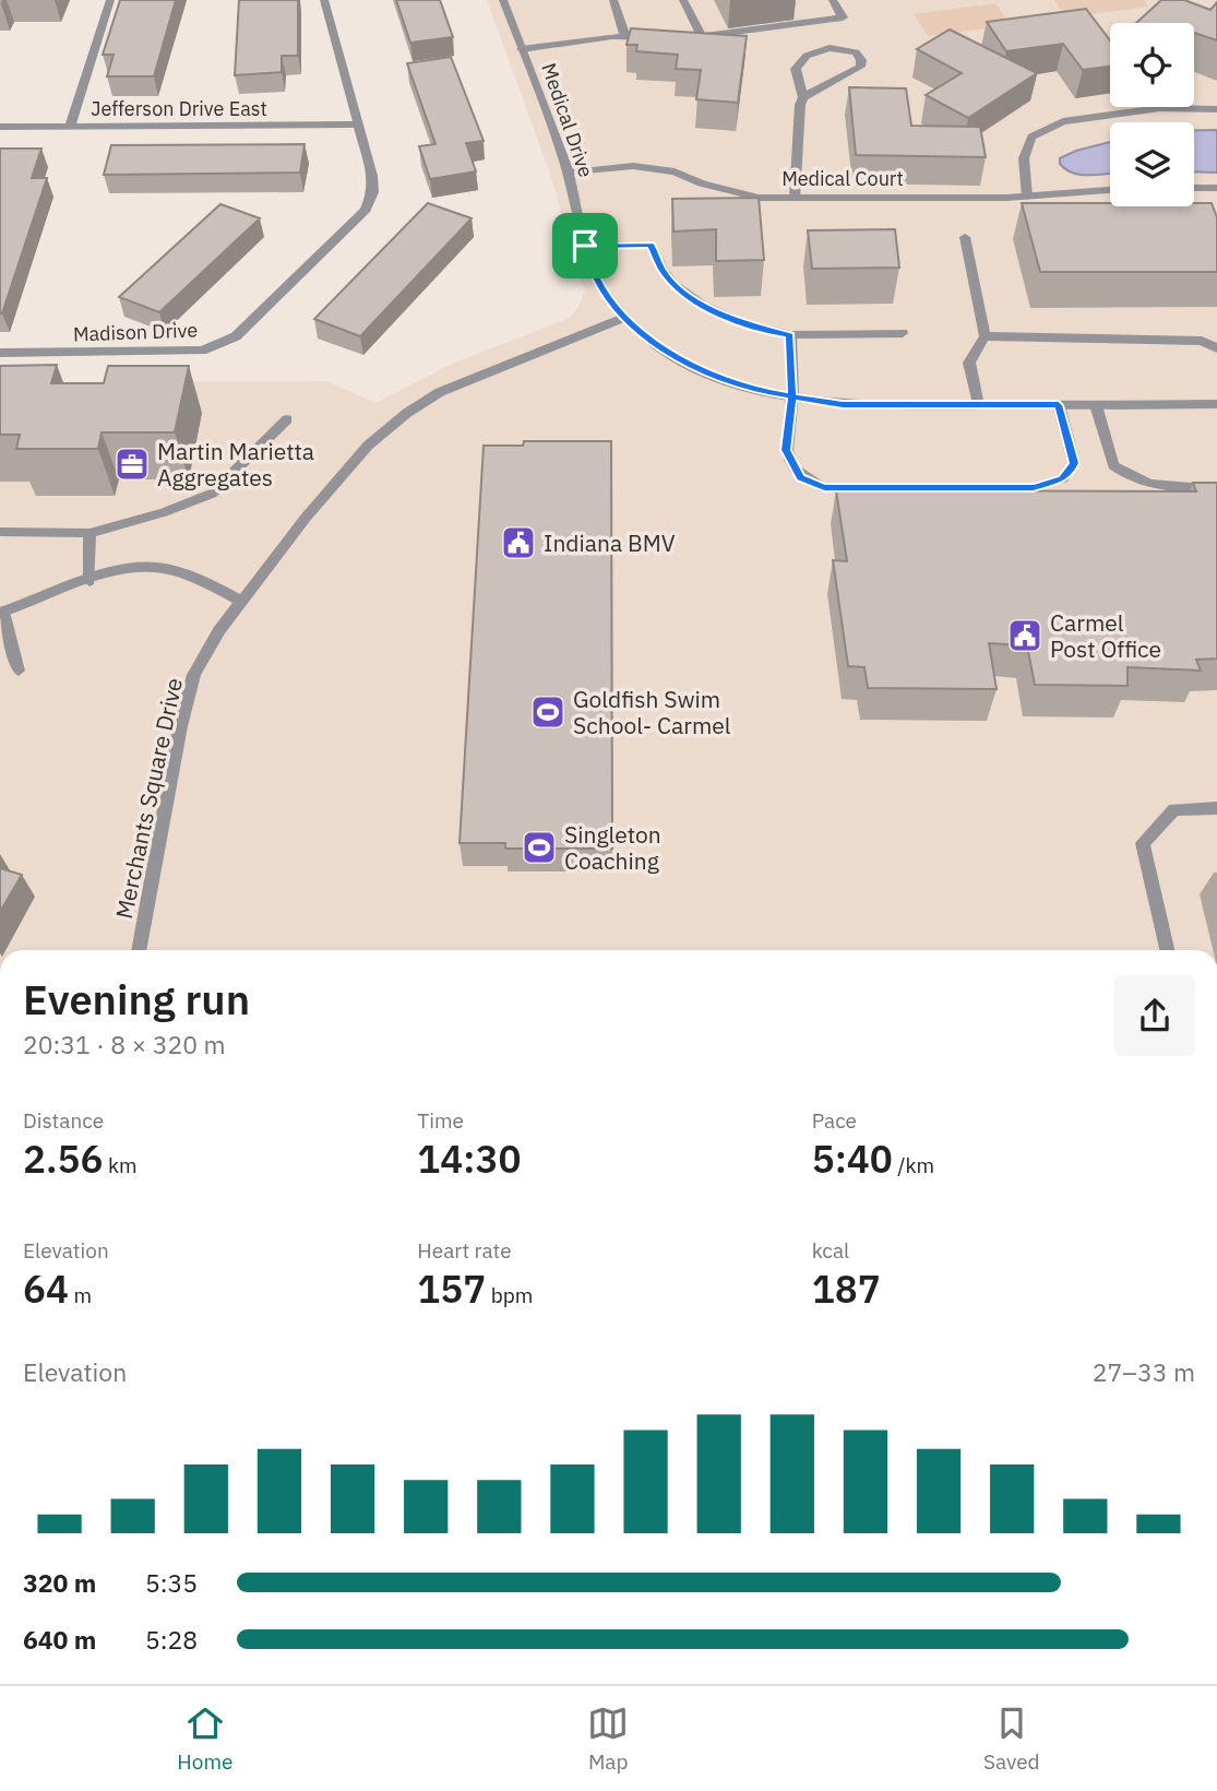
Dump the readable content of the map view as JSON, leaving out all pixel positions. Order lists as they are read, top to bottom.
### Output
{
  "streets": {
    "street": [
      "Jefferson Drive East",
      "Medical Drive",
      "Medical Court",
      "Madison Drive",
      "Merchants Square Drive"
    ]
  },
  "crossings": [
    ["Jefferson Drive East", "Madison Drive"],
    ["Medical Drive", "Medical Court"],
    ["Medical Drive", "Merchants Square Drive"]
  ],
  "places": {
    "office": ["Martin Marietta Aggregates"],
    "public building": ["Indiana BMV", "Carmel Post Office"],
    "sports": ["Goldfish Swim School- Carmel", "Singleton Coaching"]
  },
  "page": {
    "heading": ["Evening run", "20:31 · 8 × 320 m"],
    "stats": [
      ["Distance", "2.56 km"],
      ["Time", "14:30"],
      ["Pace", "5:40 /km"],
      ["Elevation", "64 m"],
      ["Heart rate", "157 bpm"],
      ["kcal", "187"]
    ],
    "chart": ["Elevation", "27–33 m"],
    "list": [
      {
        "name": "320 m",
        "note": "5:35"
      },
      {
        "name": "640 m",
        "note": "5:28"
      }
    ],
    "tabs": ["Home", "Map", "Saved"]
  }
}
